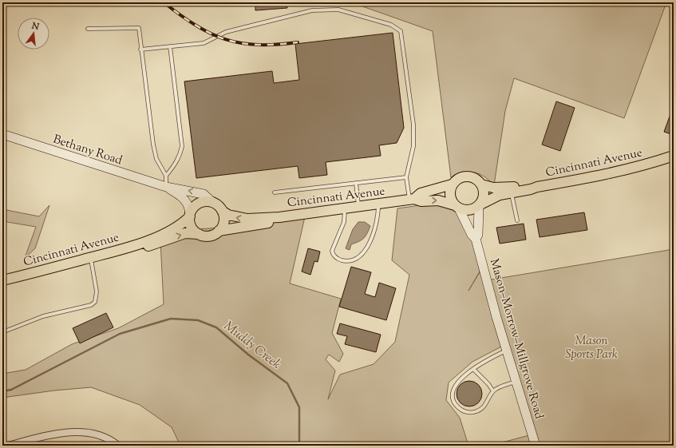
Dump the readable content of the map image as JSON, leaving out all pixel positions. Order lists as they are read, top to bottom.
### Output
{
  "streets": {
    "main road": ["Cincinnati Avenue"],
    "street": ["Bethany Road", "Mason–Morrow–Millgrove Road"]
  },
  "crossings": [
    ["Bethany Road", "Cincinnati Avenue"],
    ["Cincinnati Avenue", "Mason–Morrow–Millgrove Road"]
  ],
  "water": ["Muddy Creek"],
  "parks": ["Mason Sports Park"],
  "north": "top"
}
